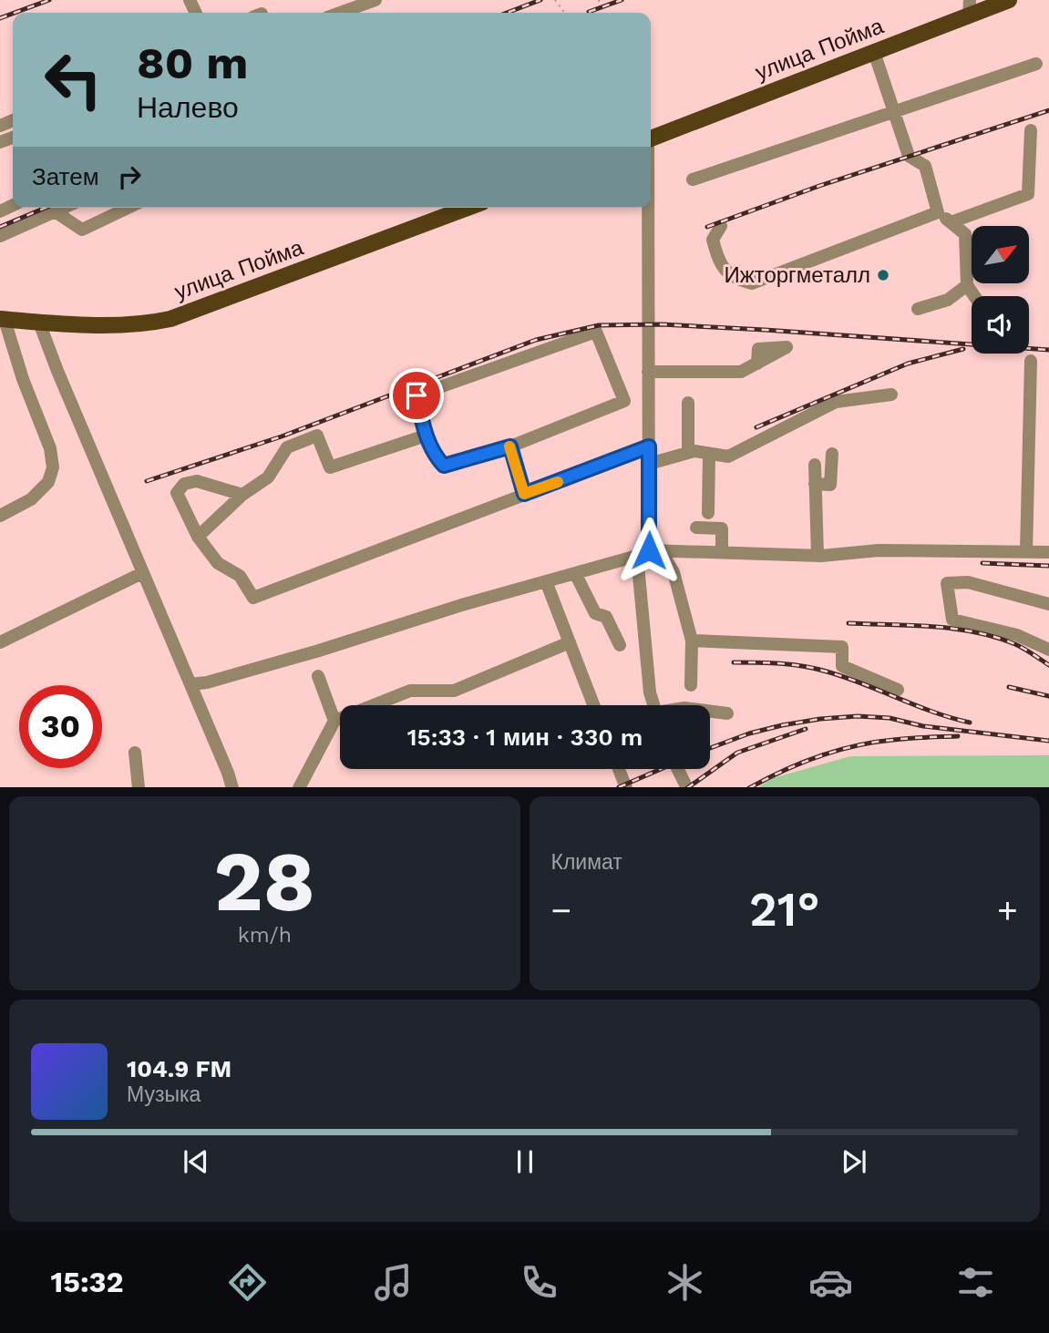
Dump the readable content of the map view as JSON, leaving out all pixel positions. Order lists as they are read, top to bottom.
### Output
{
  "streets": {
    "main road": ["улица Пойма"]
  },
  "places": ["Ижторгметалл"],
  "north": "top right",
  "page": {
    "turn": ["80 m", "Налево"],
    "then": "Затем",
    "limit": "30",
    "trip": "15:33 · 1 мин · 330 m",
    "tile": [
      ["28", "km/h"],
      "Климат"
    ],
    "heat": ["−", "21°", "+"],
    "song": ["104.9 FM", "Музыка"],
    "tabs": "15:32"
  }
}
